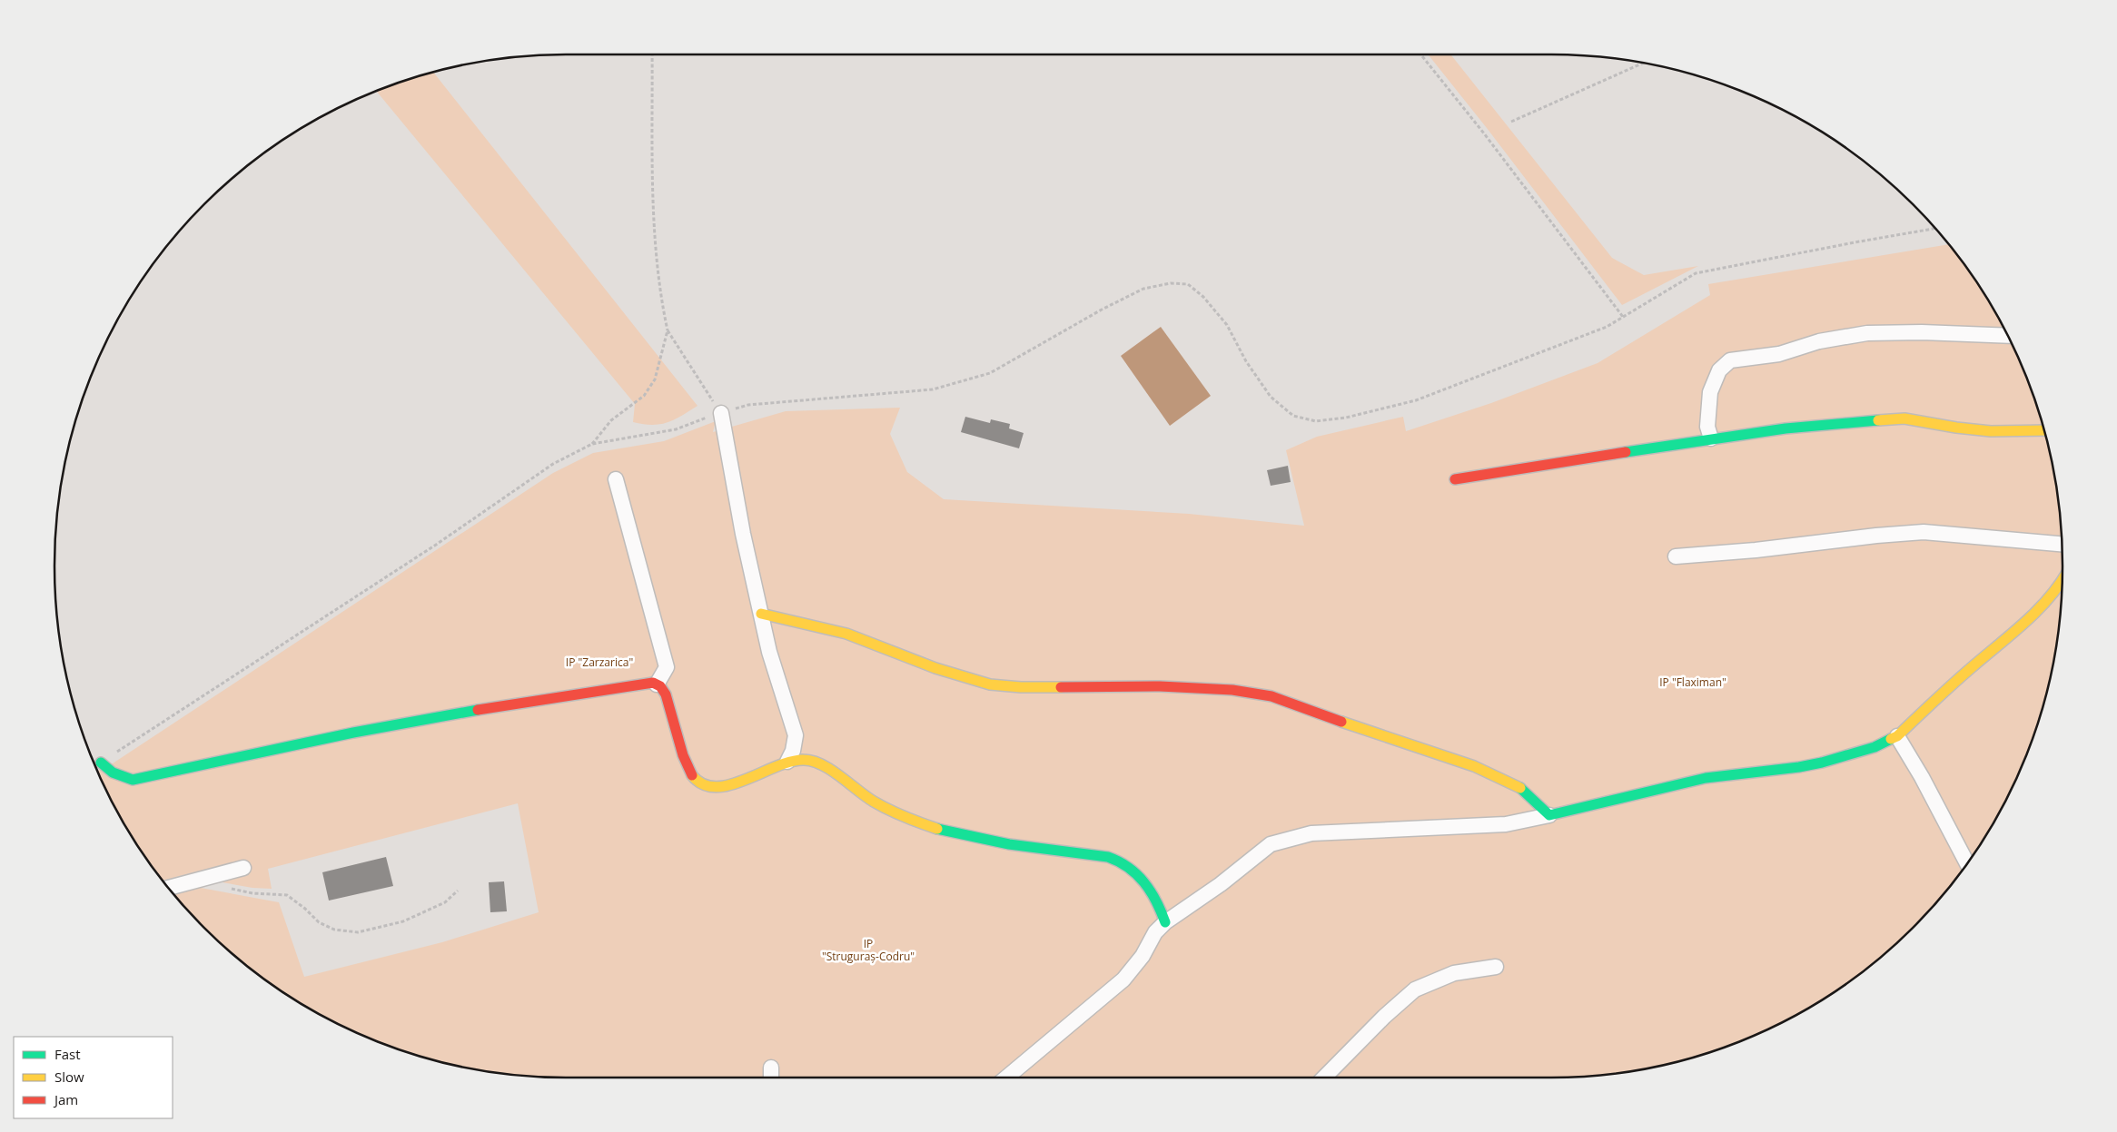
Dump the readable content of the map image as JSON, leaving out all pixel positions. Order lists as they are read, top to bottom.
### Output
{
  "parks": ["IP \"Zarzarica\"", "IP \"Flaximan\"", "IP \"Struguraș-Codru\""],
  "legend": ["Fast", "Slow", "Jam"]
}
